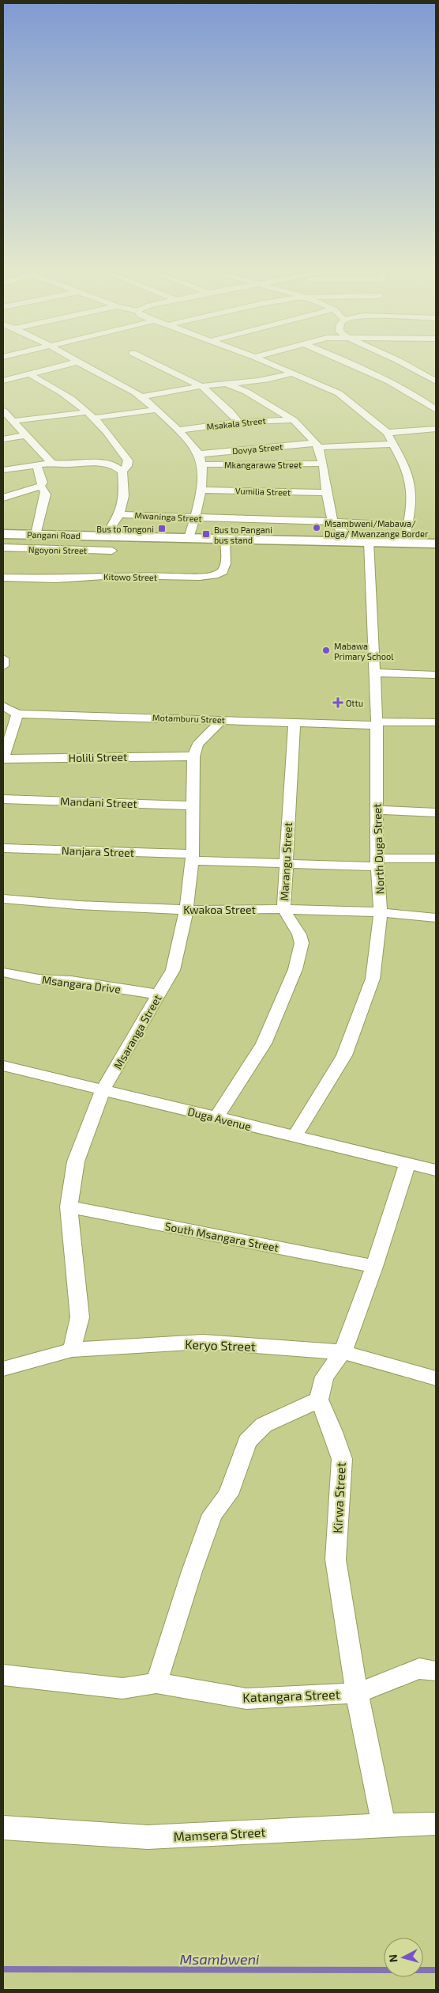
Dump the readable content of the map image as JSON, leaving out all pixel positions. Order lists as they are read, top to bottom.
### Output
{
  "streets": {
    "main road": ["Pangani Road"],
    "street": [
      "Msakala Street",
      "Dovya Street",
      "Mkangarawe Street",
      "Vumilia Street",
      "Mwaninga Street",
      "Ngoyoni Street",
      "Kitowo Street",
      "Motamburu Street",
      "Holili Street",
      "Mandani Street",
      "North Duga Street",
      "Nanjara Street",
      "Marangu Street",
      "Kwakoa Street",
      "Msangara Drive",
      "Msaranga Street",
      "Duga Avenue",
      "South Msangara Street",
      "Keryo Street",
      "Kirwa Street",
      "Katangara Street",
      "Mamsera Street"
    ]
  },
  "crossings": [
    ["Pangani Road", "Kitowo Street"],
    ["Pangani Road", "North Duga Street"],
    ["Motamburu Street", "North Duga Street"],
    ["Motamburu Street", "Marangu Street"],
    ["Motamburu Street", "Msaranga Street"],
    ["Holili Street", "Msaranga Street"],
    ["Mandani Street", "Msaranga Street"],
    ["North Duga Street", "Nanjara Street"],
    ["North Duga Street", "Kwakoa Street"],
    ["North Duga Street", "Duga Avenue"],
    ["Nanjara Street", "Marangu Street"],
    ["Nanjara Street", "Msaranga Street"],
    ["Marangu Street", "Kwakoa Street"],
    ["Marangu Street", "Duga Avenue"],
    ["Kwakoa Street", "Msaranga Street"],
    ["Msangara Drive", "Msaranga Street"],
    ["Msaranga Street", "Duga Avenue"],
    ["Msaranga Street", "South Msangara Street"],
    ["Msaranga Street", "Keryo Street"],
    ["Kirwa Street", "Katangara Street"],
    ["Kirwa Street", "Mamsera Street"]
  ],
  "water": ["Msambweni"],
  "places": {
    "other": ["Msambweni/Mabawa/ Duga/ Mwanzange Border", "Mabawa Primary School"],
    "transit": ["Bus to Tongoni", "Bus to Pangani bus stand"],
    "health": ["Ottu"]
  },
  "north": "left"
}
